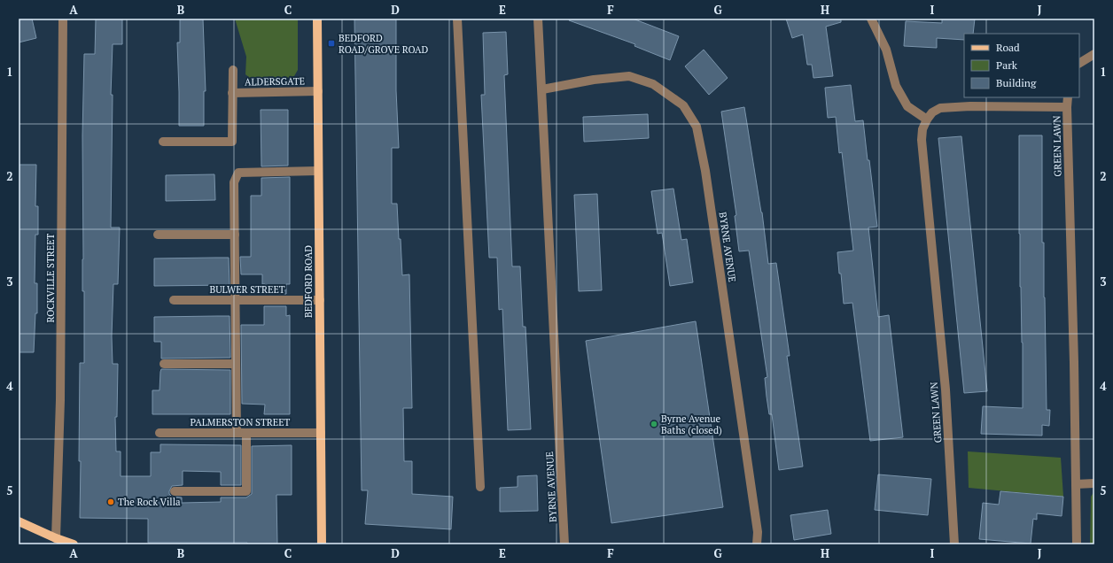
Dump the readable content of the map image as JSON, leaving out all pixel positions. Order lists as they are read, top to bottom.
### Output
{
  "streets": {
    "main road": ["BEDFORD ROAD"],
    "street": [
      "ALDERSGATE",
      "GREEN LAWN",
      "BYRNE AVENUE",
      "ROCKVILLE STREET",
      "BULWER STREET",
      "PALMERSTON STREET"
    ]
  },
  "crossings": [
    ["ALDERSGATE", "BEDFORD ROAD"],
    ["BEDFORD ROAD", "BULWER STREET"],
    ["BEDFORD ROAD", "PALMERSTON STREET"]
  ],
  "places": {
    "transit": ["BEDFORD ROAD/GROVE ROAD"],
    "other": ["Byrne Avenue Baths (closed)", "The Rock Villa"]
  },
  "legend": ["Road", "Park", "Building"],
  "grid": {
    "columns": [
      "A",
      "B",
      "C",
      "D",
      "E",
      "F",
      "G",
      "H",
      "I",
      "J"
    ],
    "rows": [
      "1",
      "2",
      "3",
      "4",
      "5"
    ]
  }
}
